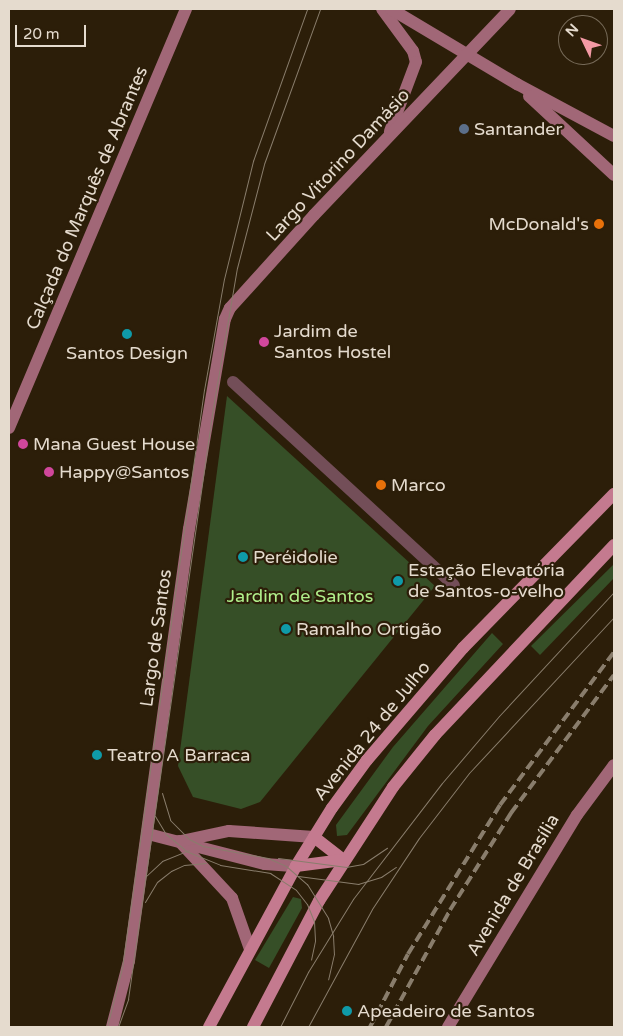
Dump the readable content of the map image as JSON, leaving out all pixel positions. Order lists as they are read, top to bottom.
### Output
{
  "streets": {
    "main road": ["Avenida 24 de Julho"],
    "street": [
      "Largo Vitorino Damásio",
      "Calçada do Marquês de Abrantes",
      "Largo de Santos",
      "Avenida de Brasília"
    ]
  },
  "crossings": [
    ["Largo Vitorino Damásio", "Largo de Santos"]
  ],
  "parks": ["Jardim de Santos"],
  "places": [
    "Santander",
    "McDonald's",
    "Santos Design",
    "Jardim de Santos Hostel",
    "Mana Guest House",
    "Happy@Santos",
    "Marco",
    "Peréidolie",
    "Estação Elevatória de Santos-o-velho",
    "Ramalho Ortigão",
    "Teatro A Barraca",
    "Apeadeiro de Santos"
  ],
  "scale_bar": "20 m",
  "north": "top left"
}
